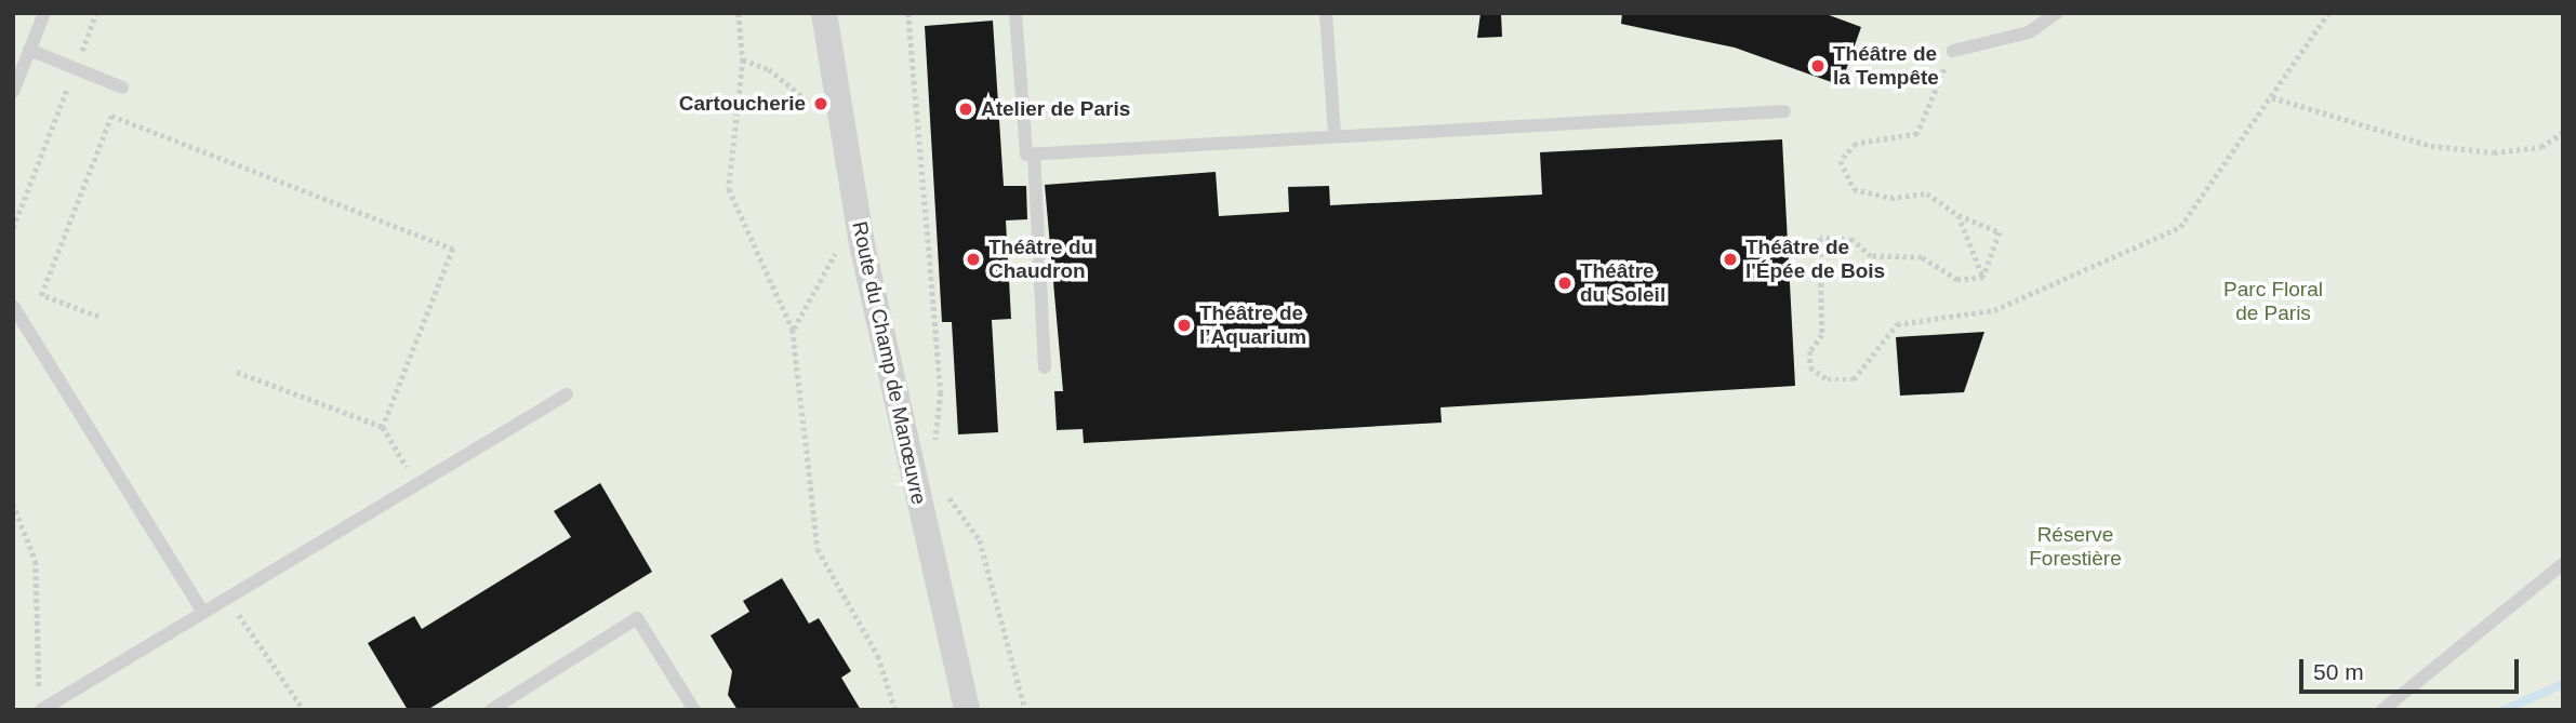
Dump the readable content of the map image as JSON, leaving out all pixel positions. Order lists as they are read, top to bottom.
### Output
{
  "streets": {
    "street": ["Route du Champ de Manœuvre"]
  },
  "parks": ["Parc Floral de Paris", "Réserve Forestière"],
  "places": [
    "Théâtre de la Tempête",
    "Cartoucherie",
    "Atelier de Paris",
    "Théâtre du Chaudron",
    "Théâtre de l'Épée de Bois",
    "Théâtre du Soleil",
    "Théâtre de l’Aquarium"
  ],
  "scale_bar": "50 m"
}
